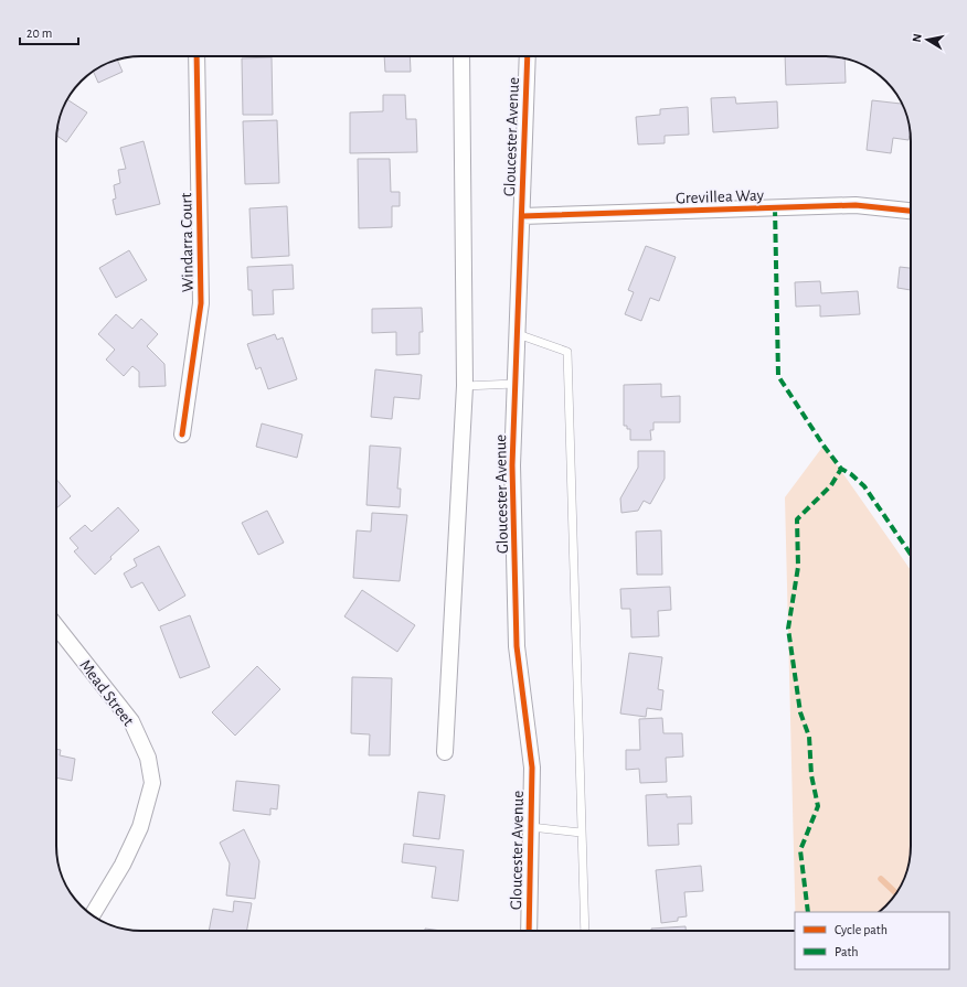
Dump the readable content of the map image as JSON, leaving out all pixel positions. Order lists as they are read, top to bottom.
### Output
{
  "streets": {
    "street": [
      "Gloucester Avenue",
      "Grevillea Way",
      "Windarra Court",
      "Mead Street"
    ]
  },
  "crossings": [
    ["Gloucester Avenue", "Grevillea Way"]
  ],
  "legend": ["Cycle path", "Path"],
  "scale_bar": "20 m",
  "north": "left"
}
